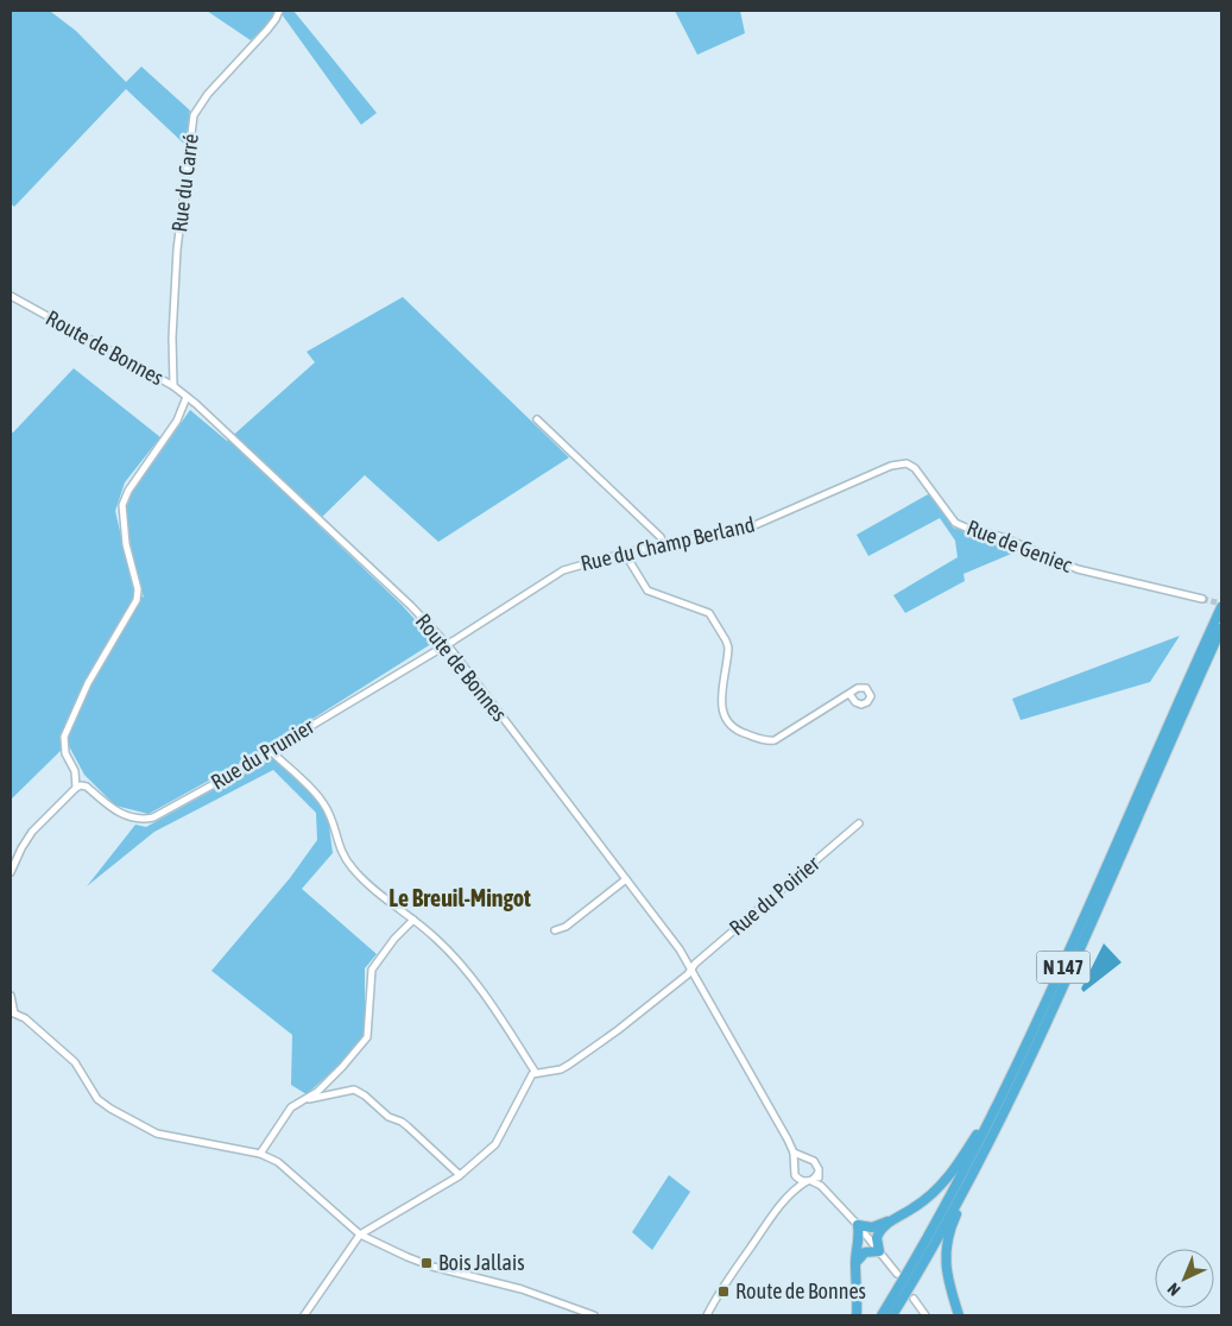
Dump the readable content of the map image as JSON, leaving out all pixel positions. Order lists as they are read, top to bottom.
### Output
{
  "streets": {
    "highway": ["N 147"],
    "street": [
      "Rue du Carré",
      "Route de Bonnes",
      "Rue du Champ Berland",
      "Rue de Geniec",
      "Rue du Prunier",
      "Rue du Poirier"
    ]
  },
  "crossings": [
    ["Rue du Carré", "Route de Bonnes"],
    ["Route de Bonnes", "Rue du Champ Berland"],
    ["Route de Bonnes", "Rue du Prunier"],
    ["Route de Bonnes", "Rue du Poirier"],
    ["Rue du Champ Berland", "Rue de Geniec"],
    ["Rue du Champ Berland", "Rue du Prunier"]
  ],
  "districts": ["Le Breuil-Mingot"],
  "places": {
    "transit": ["Bois Jallais", "Route de Bonnes"]
  },
  "north": "bottom left"
}
